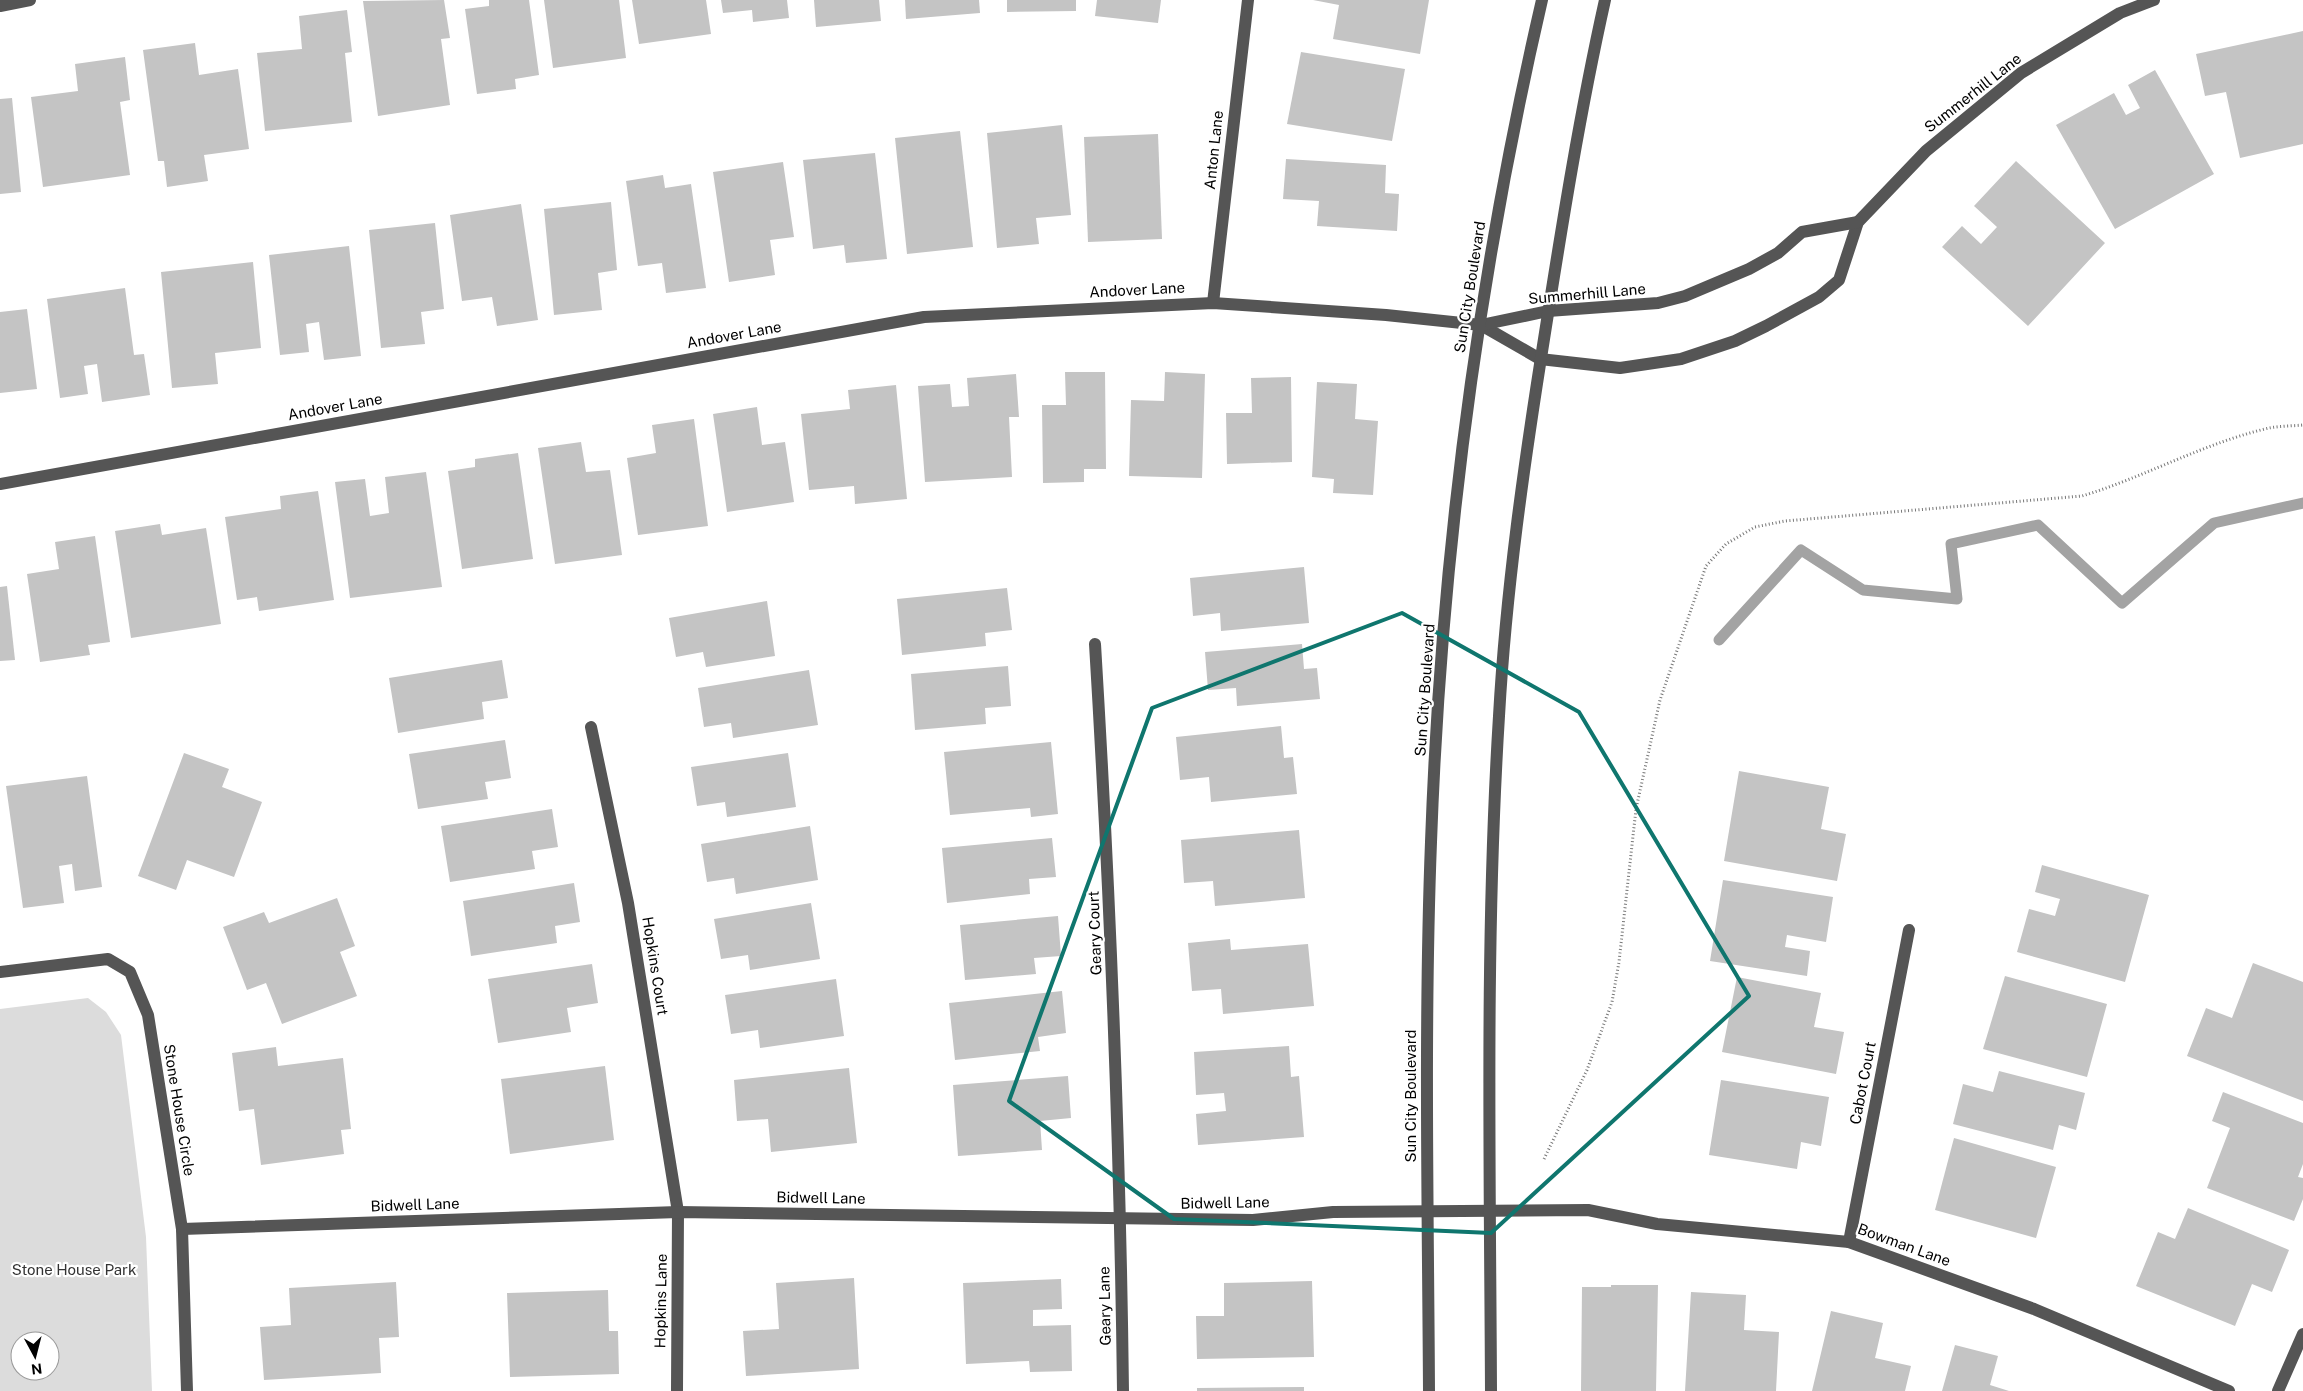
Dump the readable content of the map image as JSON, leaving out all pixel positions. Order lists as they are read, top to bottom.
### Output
{
  "streets": {
    "street": [
      "Summerhill Lane",
      "Anton Lane",
      "Sun City Boulevard",
      "Andover Lane",
      "Geary Court",
      "Hopkins Court",
      "Cabot Court",
      "Stone House Circle",
      "Bidwell Lane",
      "Bowman Lane",
      "Hopkins Lane",
      "Geary Lane"
    ]
  },
  "crossings": [
    ["Summerhill Lane", "Sun City Boulevard"],
    ["Summerhill Lane", "Andover Lane"],
    ["Anton Lane", "Andover Lane"],
    ["Sun City Boulevard", "Andover Lane"],
    ["Sun City Boulevard", "Bidwell Lane"],
    ["Geary Court", "Bidwell Lane"],
    ["Geary Court", "Geary Lane"],
    ["Hopkins Court", "Bidwell Lane"],
    ["Hopkins Court", "Hopkins Lane"],
    ["Cabot Court", "Bowman Lane"],
    ["Stone House Circle", "Bidwell Lane"],
    ["Bidwell Lane", "Bowman Lane"],
    ["Bidwell Lane", "Hopkins Lane"],
    ["Bidwell Lane", "Geary Lane"]
  ],
  "parks": ["Stone House Park"],
  "north": "bottom"
}
